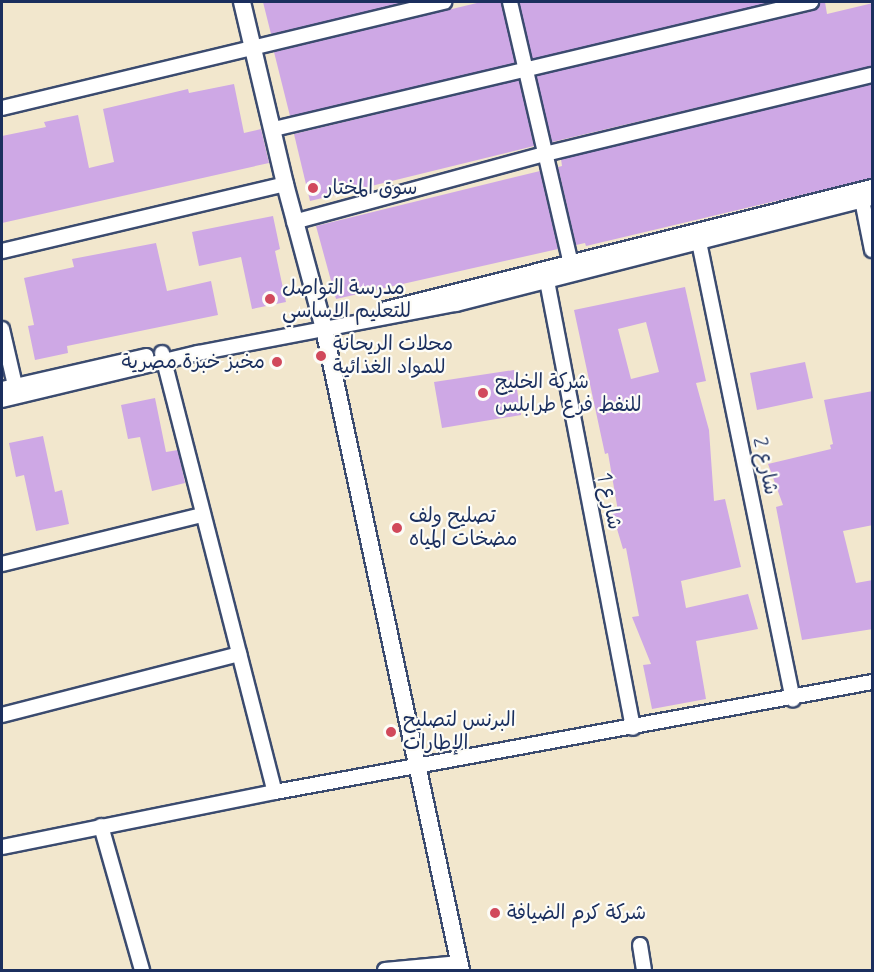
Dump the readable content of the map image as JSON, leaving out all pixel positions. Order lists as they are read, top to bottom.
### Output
{
  "streets": {
    "street": ["شارع 2", "شارع 1"]
  },
  "places": [
    "سوق المختار",
    "مدرسة التواصل للتعليم الاساسي",
    "محلات الريحانة للمواد الغذائية",
    "مخبز خبزة مصرية",
    "شركة الخليج للنفط فرع طرابلس",
    "تصليح ولف مضخات المياه",
    "البرنس لتصليح الإطارات",
    "شركة كرم الضيافة"
  ]
}
